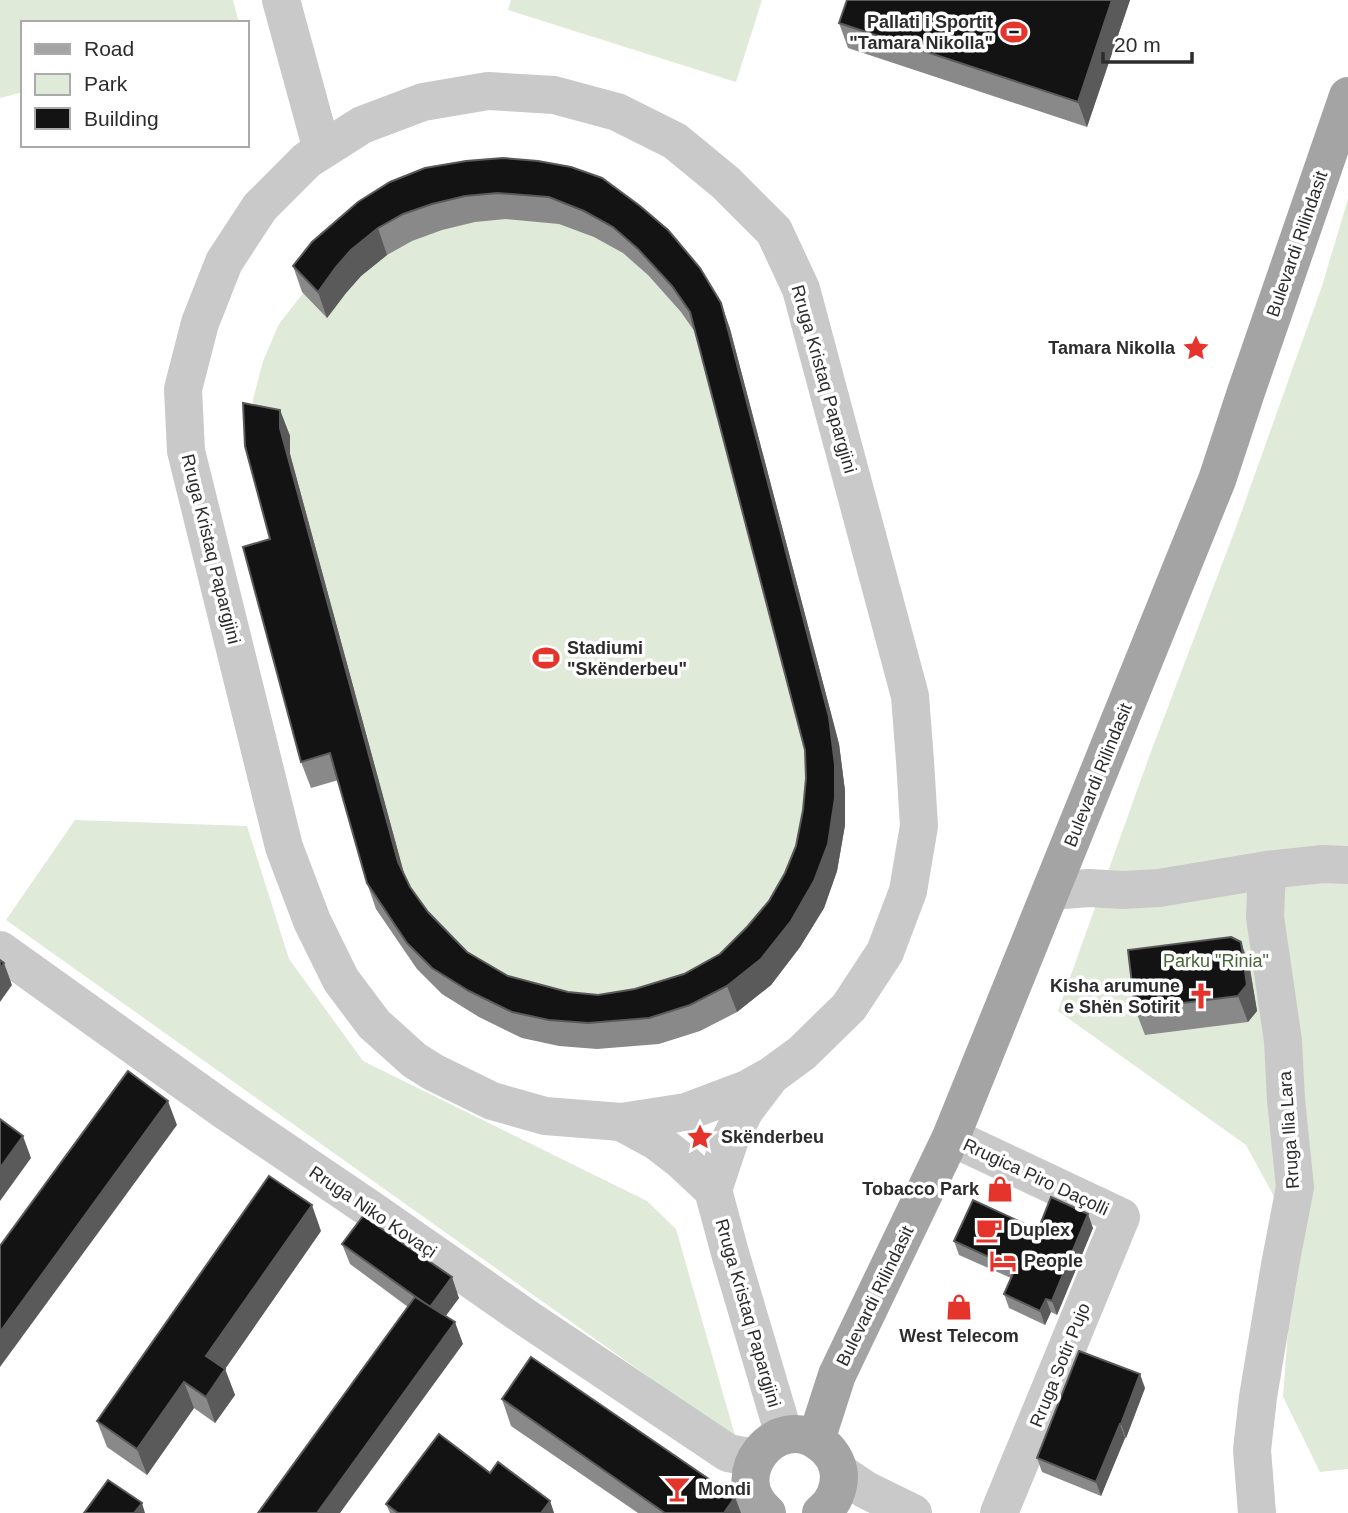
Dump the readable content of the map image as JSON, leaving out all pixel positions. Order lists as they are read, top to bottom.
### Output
{
  "streets": {
    "main road": ["Bulevardi Rilindasit"],
    "street": [
      "Rruga Kristaq Papargjini",
      "Rruga Ilia Lara",
      "Rrugica Piro Daçolli",
      "Rruga Niko Kovaçi",
      "Rruga Sotir Pujo"
    ]
  },
  "crossings": [
    ["Bulevardi Rilindasit", "Rruga Kristaq Papargjini"],
    ["Bulevardi Rilindasit", "Rrugica Piro Daçolli"],
    ["Rrugica Piro Daçolli", "Rruga Sotir Pujo"]
  ],
  "parks": ["Parku \"Rinia\""],
  "places": {
    "sports": ["Pallati i Sportit \"Tamara Nikolla\"", "Stadiumi \"Skënderbeu\""],
    "place": ["Tamara Nikolla", "Skënderbeu"],
    "church": ["Kisha arumune e Shën Sotirit"],
    "shop": ["Tobacco Park", "West Telecom"],
    "cafe": ["Duplex"],
    "hotel": ["People"],
    "bar": ["Mondi"]
  },
  "legend": ["Road", "Park", "Building"],
  "scale_bar": "20 m"
}
